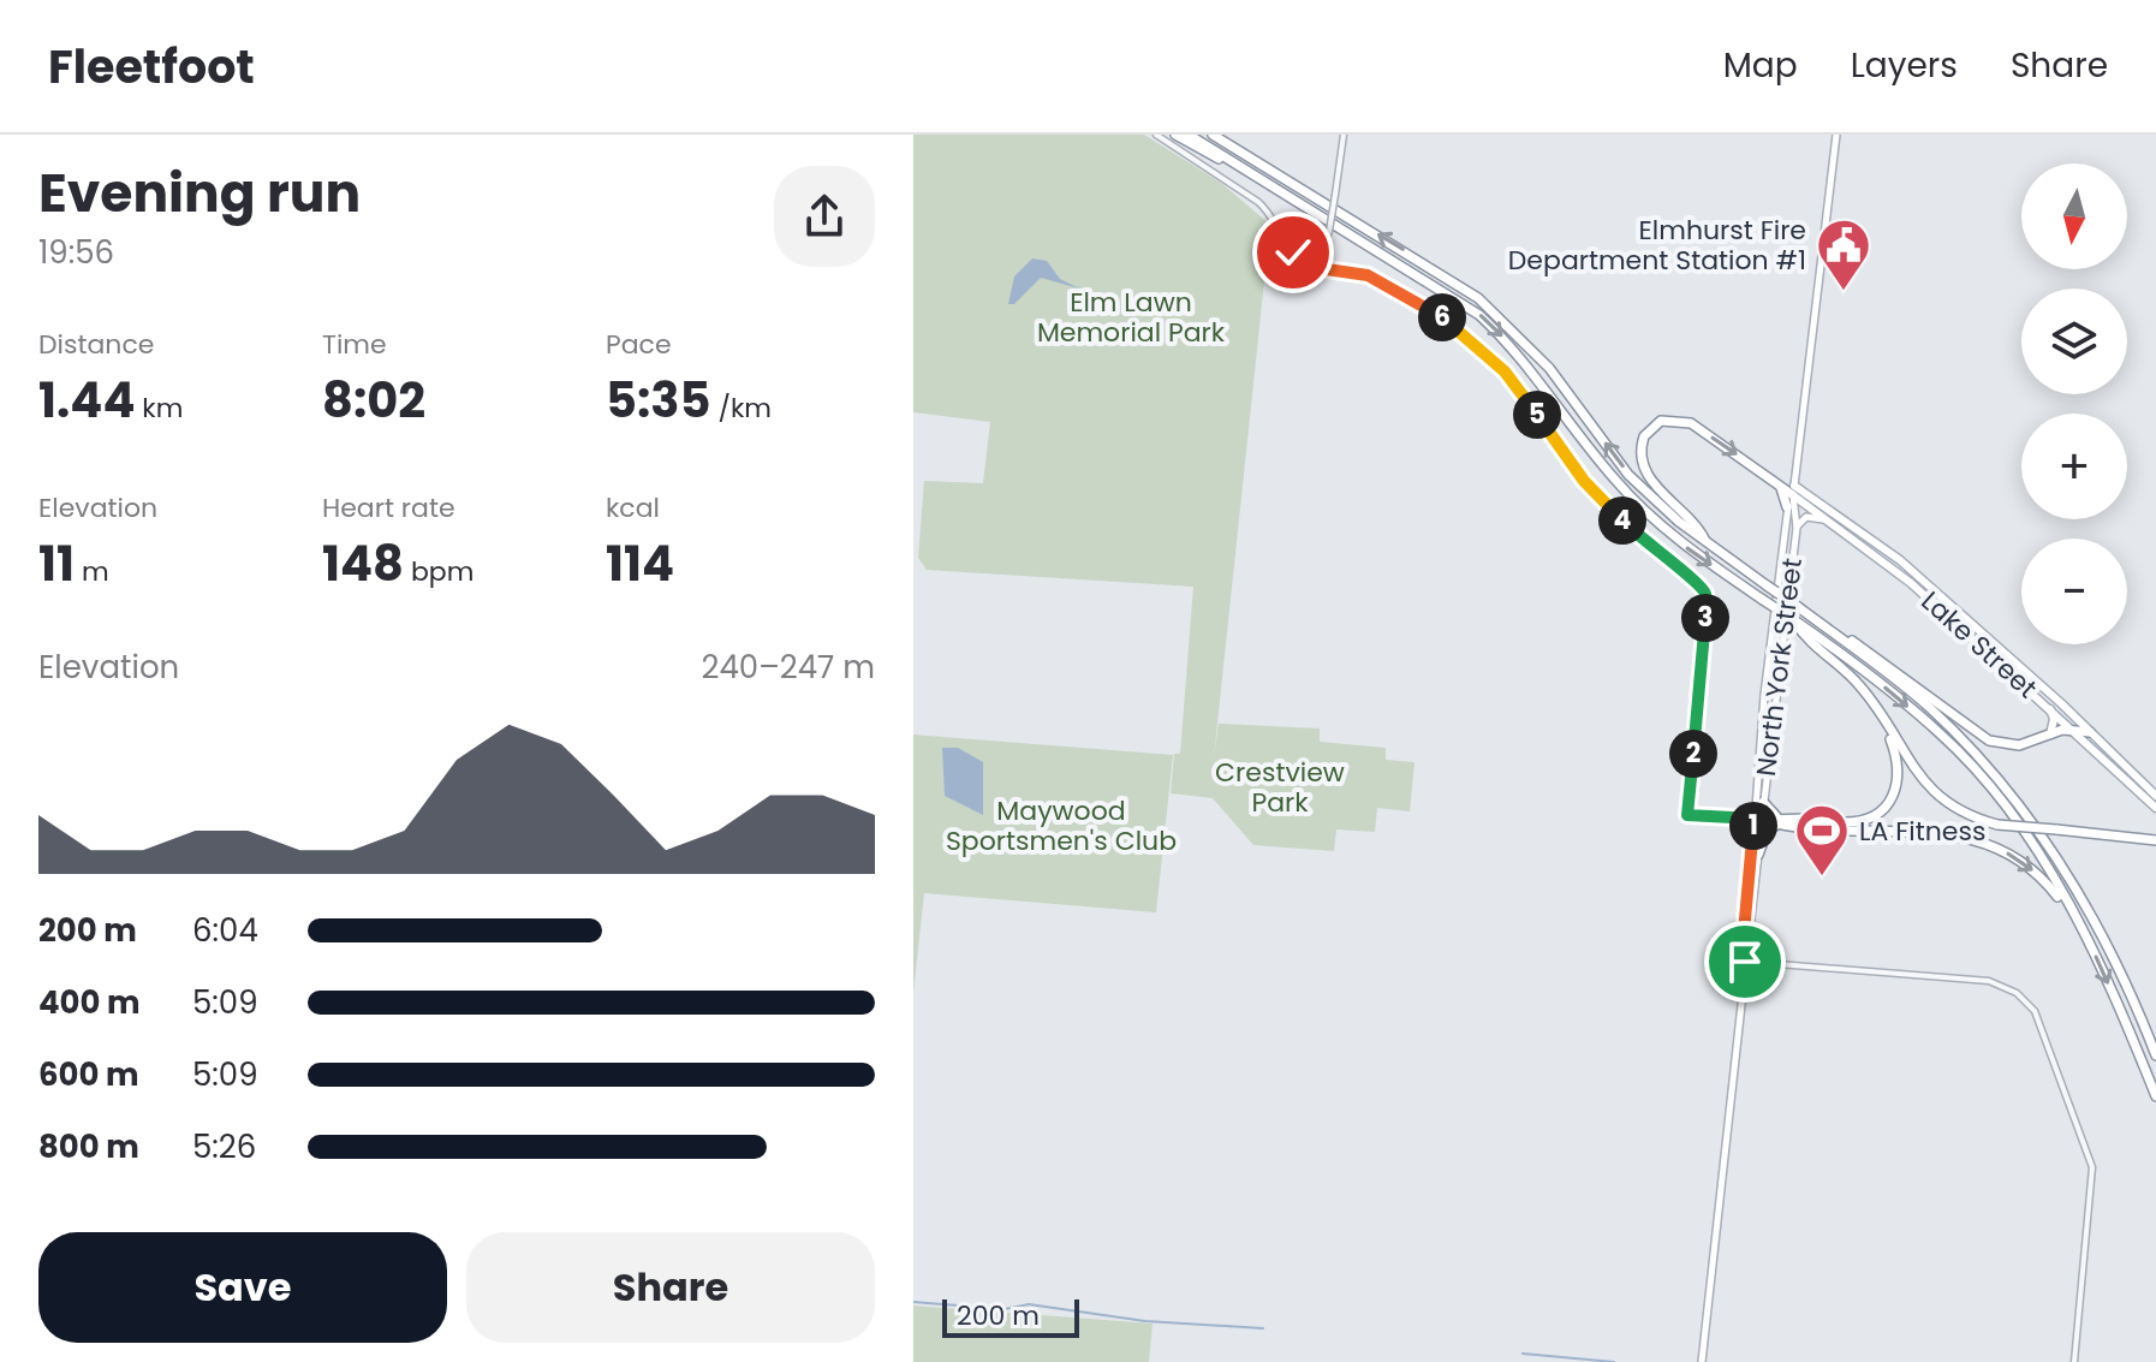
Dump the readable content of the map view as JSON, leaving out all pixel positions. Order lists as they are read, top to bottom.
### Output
{
  "streets": {
    "main road": ["Lake Street", "North York Street"]
  },
  "crossings": [
    ["Lake Street", "North York Street"]
  ],
  "parks": ["Elm Lawn Memorial Park", "Crestview Park", "Maywood Sportsmen's Club"],
  "places": {
    "public building": ["Elmhurst Fire Department Station #1"],
    "sports": ["LA Fitness"]
  },
  "scale_bar": "200 m",
  "north": "bottom",
  "page": {
    "header": "Fleetfoot",
    "nav": ["Map", "Layers", "Share"],
    "heading": ["Evening run", "19:56"],
    "map_buttons": ["+", "−"],
    "pins": [
      "6",
      "5",
      "4",
      "3",
      "2",
      "1"
    ],
    "stats": [
      ["Distance", "1.44 km"],
      ["Time", "8:02"],
      ["Pace", "5:35 /km"],
      ["Elevation", "11 m"],
      ["Heart rate", "148 bpm"],
      ["kcal", "114"]
    ],
    "chart": ["Elevation", "240–247 m"],
    "list": [
      {
        "name": "200 m",
        "note": "6:04"
      },
      {
        "name": "400 m",
        "note": "5:09"
      },
      {
        "name": "600 m",
        "note": "5:09"
      },
      {
        "name": "800 m",
        "note": "5:26"
      }
    ],
    "buttons": ["Save", "Share"],
    "scale": "200 m"
  }
}
